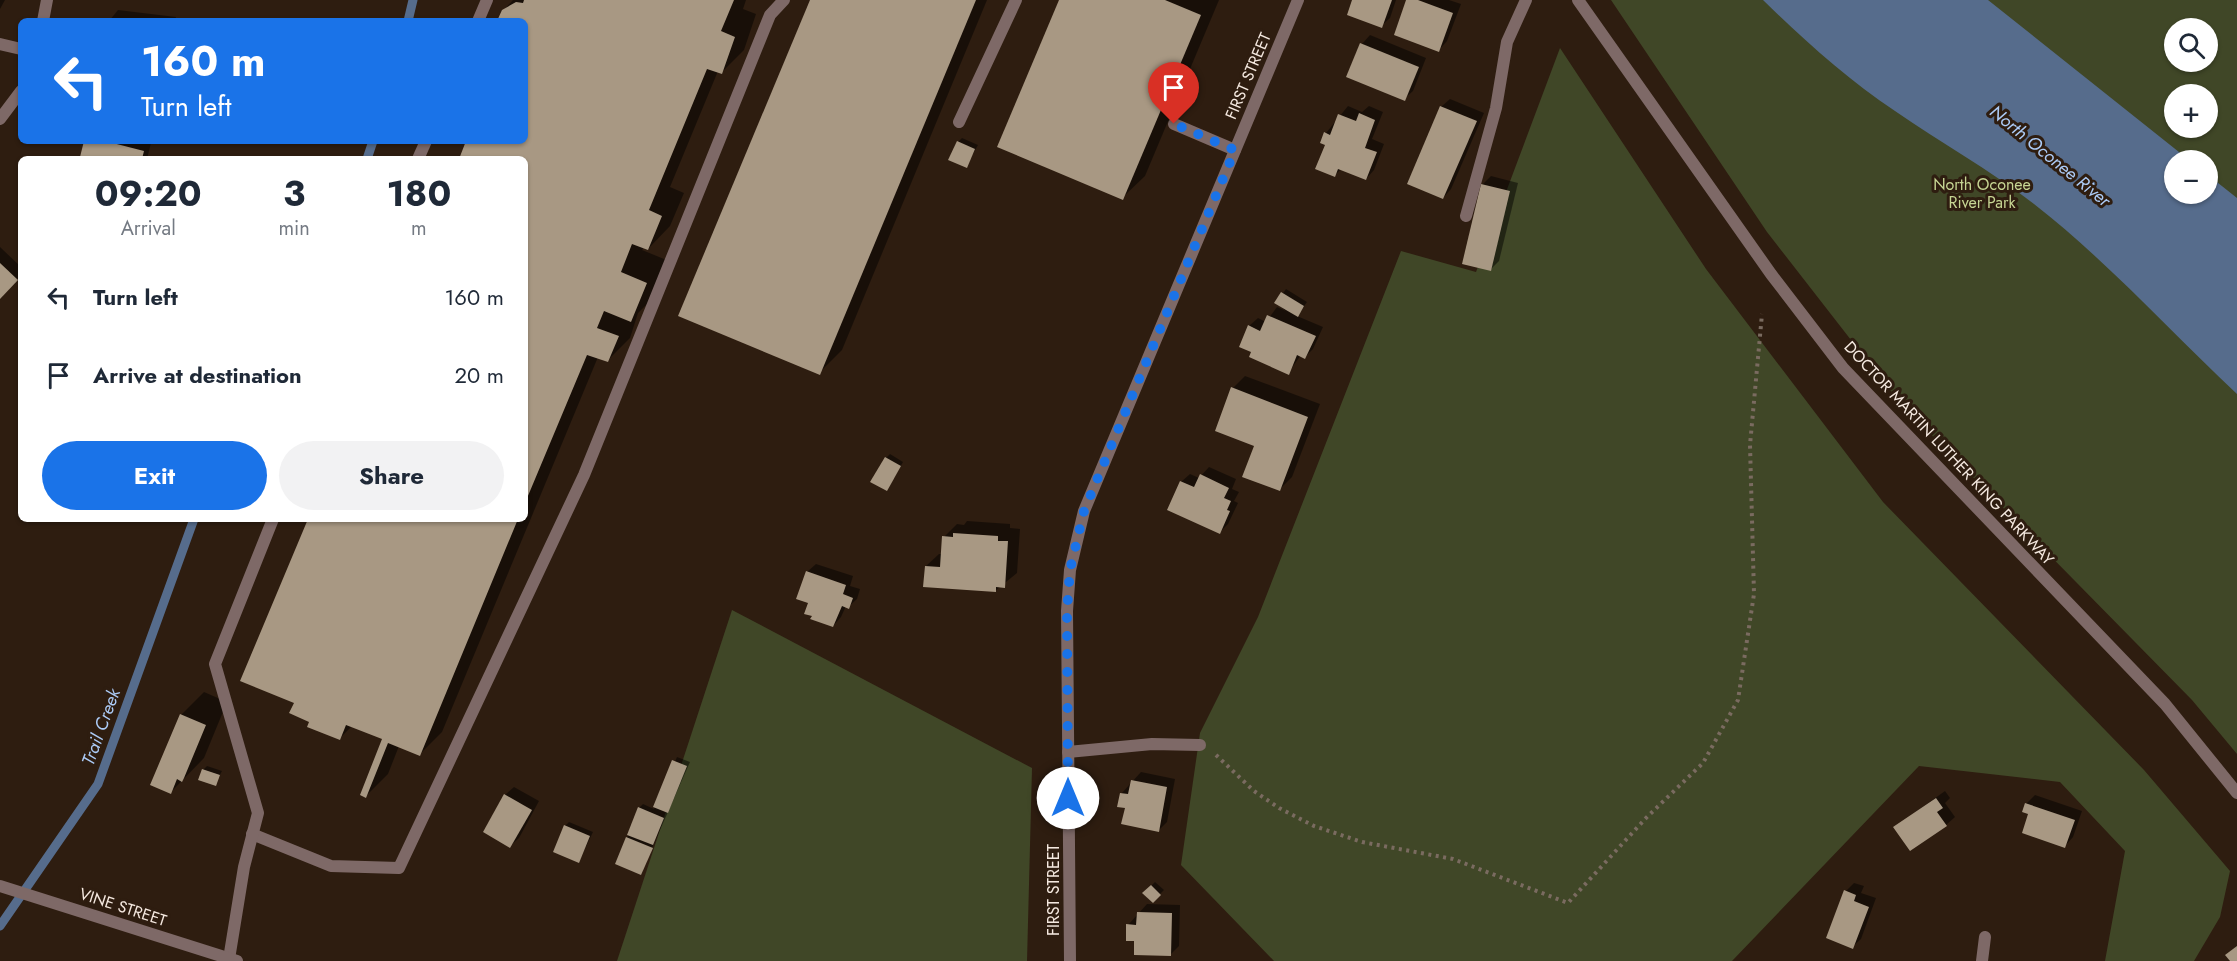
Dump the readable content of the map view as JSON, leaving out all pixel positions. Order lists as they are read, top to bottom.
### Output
{
  "streets": {
    "street": ["FIRST STREET", "DOCTOR MARTIN LUTHER KING PARKWAY", "VINE STREET"]
  },
  "water": ["North Oconee River", "Trail Creek"],
  "parks": ["North Oconee River Park"],
  "page": {
    "map_buttons": ["+", "−"],
    "turn": ["160 m", "Turn left"],
    "eta": [
      "09:20",
      "Arrival",
      "3",
      "min",
      "180",
      "m"
    ],
    "list": [
      {
        "name": "Turn left",
        "value": "160 m"
      },
      {
        "name": "Arrive at destination",
        "value": "20 m"
      }
    ],
    "buttons": ["Exit", "Share"]
  }
}
